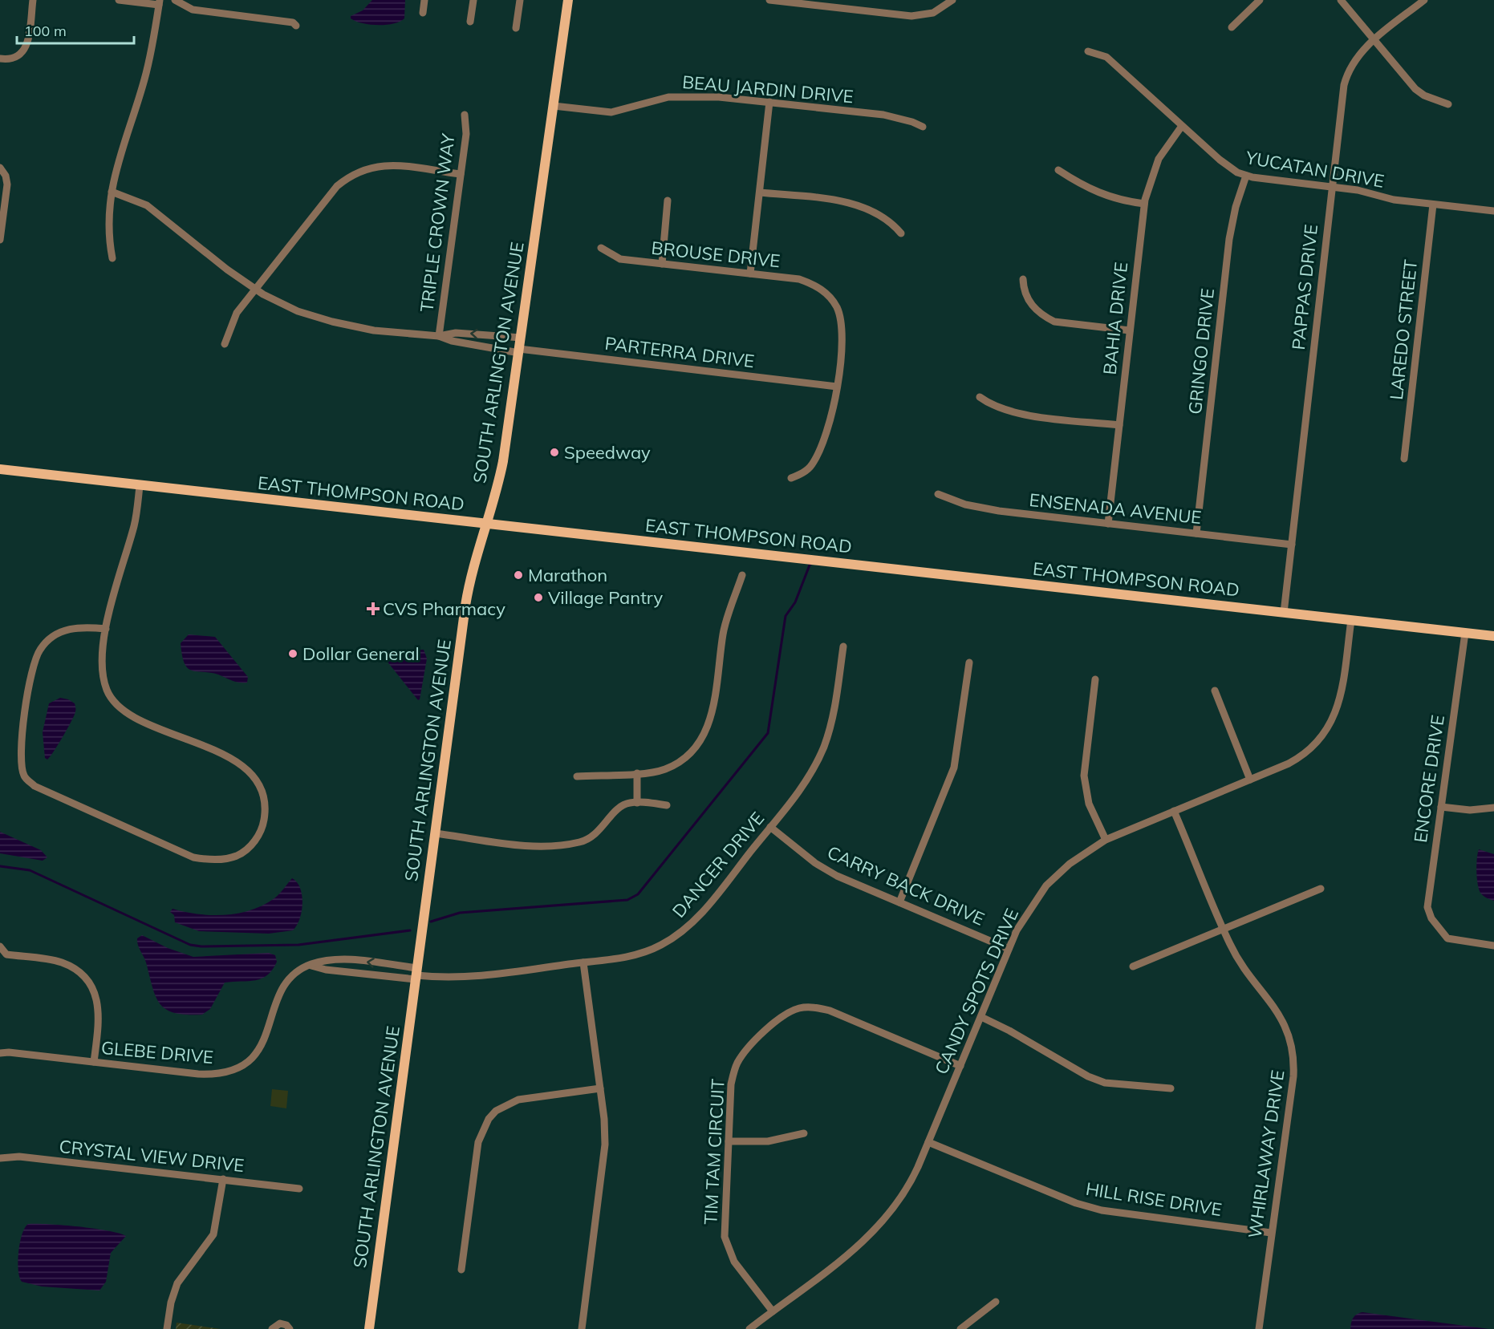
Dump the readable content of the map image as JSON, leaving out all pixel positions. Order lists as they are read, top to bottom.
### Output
{
  "streets": {
    "main road": ["SOUTH ARLINGTON AVENUE", "EAST THOMPSON ROAD"],
    "street": [
      "BEAU JARDIN DRIVE",
      "YUCATAN DRIVE",
      "TRIPLE CROWN WAY",
      "BROUSE DRIVE",
      "PAPPAS DRIVE",
      "BAHIA DRIVE",
      "LAREDO STREET",
      "GRINGO DRIVE",
      "PARTERRA DRIVE",
      "ENSENADA AVENUE",
      "ENCORE DRIVE",
      "DANCER DRIVE",
      "CARRY BACK DRIVE",
      "CANDY SPOTS DRIVE",
      "GLEBE DRIVE",
      "TIM TAM CIRCUIT",
      "WHIRLAWAY DRIVE",
      "CRYSTAL VIEW DRIVE",
      "HILL RISE DRIVE"
    ]
  },
  "crossings": [
    ["BEAU JARDIN DRIVE", "SOUTH ARLINGTON AVENUE"],
    ["YUCATAN DRIVE", "PAPPAS DRIVE"],
    ["YUCATAN DRIVE", "BAHIA DRIVE"],
    ["YUCATAN DRIVE", "LAREDO STREET"],
    ["YUCATAN DRIVE", "GRINGO DRIVE"],
    ["TRIPLE CROWN WAY", "PARTERRA DRIVE"],
    ["BROUSE DRIVE", "PARTERRA DRIVE"],
    ["PAPPAS DRIVE", "EAST THOMPSON ROAD"],
    ["PAPPAS DRIVE", "ENSENADA AVENUE"],
    ["BAHIA DRIVE", "ENSENADA AVENUE"],
    ["GRINGO DRIVE", "ENSENADA AVENUE"],
    ["PARTERRA DRIVE", "SOUTH ARLINGTON AVENUE"],
    ["SOUTH ARLINGTON AVENUE", "EAST THOMPSON ROAD"],
    ["SOUTH ARLINGTON AVENUE", "DANCER DRIVE"],
    ["SOUTH ARLINGTON AVENUE", "GLEBE DRIVE"],
    ["EAST THOMPSON ROAD", "ENCORE DRIVE"],
    ["EAST THOMPSON ROAD", "CANDY SPOTS DRIVE"],
    ["DANCER DRIVE", "CARRY BACK DRIVE"],
    ["DANCER DRIVE", "GLEBE DRIVE"],
    ["CARRY BACK DRIVE", "CANDY SPOTS DRIVE"],
    ["CANDY SPOTS DRIVE", "TIM TAM CIRCUIT"],
    ["CANDY SPOTS DRIVE", "WHIRLAWAY DRIVE"],
    ["CANDY SPOTS DRIVE", "HILL RISE DRIVE"],
    ["WHIRLAWAY DRIVE", "HILL RISE DRIVE"]
  ],
  "places": {
    "other": [
      "Speedway",
      "Marathon",
      "Village Pantry",
      "Dollar General"
    ],
    "health": ["CVS Pharmacy"]
  },
  "scale_bar": "100 m"
}
